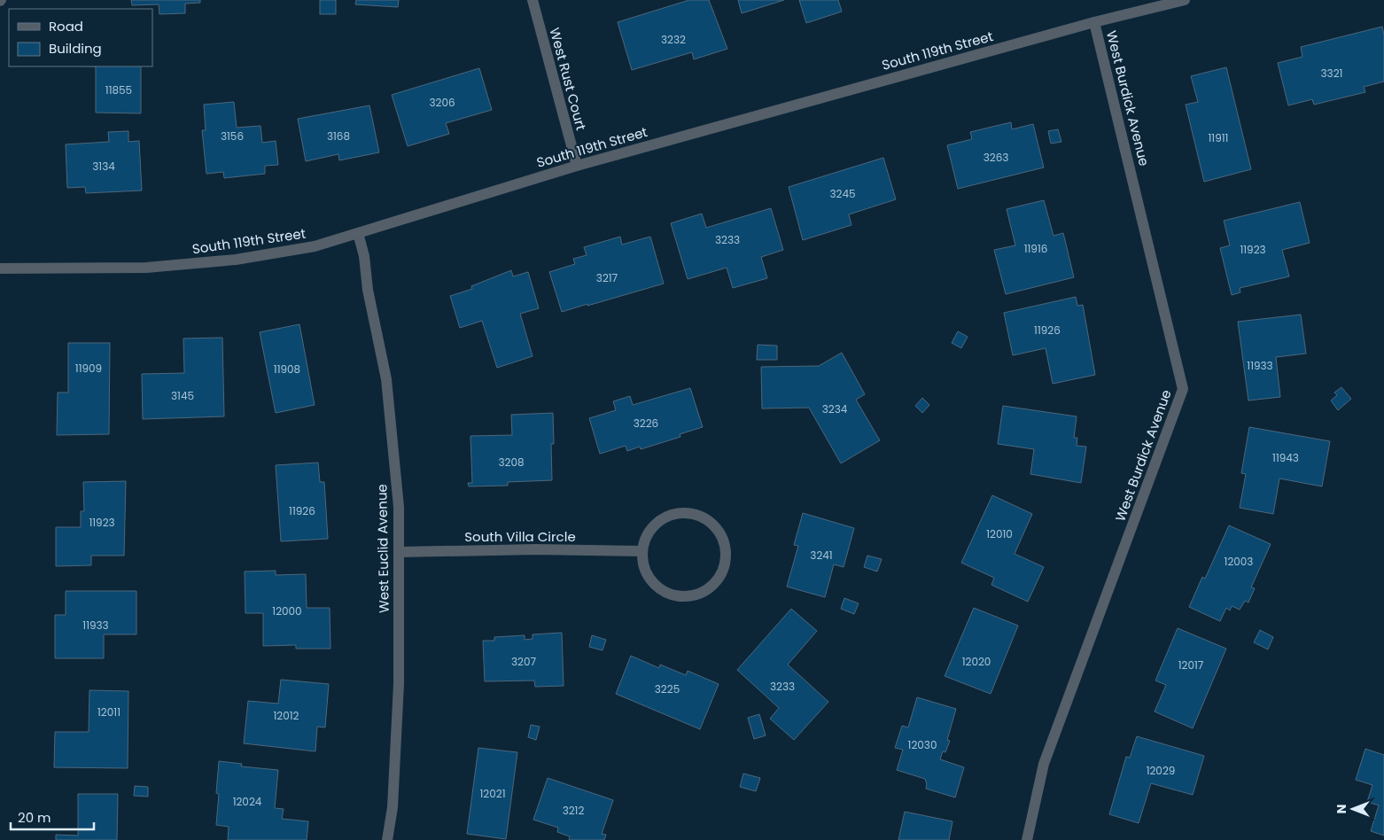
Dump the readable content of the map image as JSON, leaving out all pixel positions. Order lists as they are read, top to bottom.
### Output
{
  "streets": {
    "street": [
      "South 119th Street",
      "West Rust Court",
      "West Burdick Avenue",
      "South Villa Circle",
      "West Euclid Avenue"
    ]
  },
  "crossings": [
    ["South 119th Street", "West Rust Court"],
    ["South 119th Street", "West Burdick Avenue"],
    ["South 119th Street", "West Euclid Avenue"],
    ["South Villa Circle", "West Euclid Avenue"]
  ],
  "house_numbers": [
    "3232",
    "3321",
    "11855",
    "3206",
    "3156",
    "3168",
    "11911",
    "3263",
    "3134",
    "3245",
    "3233",
    "11916",
    "11923",
    "3217",
    "11926",
    "11933",
    "11909",
    "11908",
    "3145",
    "3234",
    "3226",
    "11943",
    "3208",
    "11926",
    "11923",
    "12010",
    "3241",
    "12003",
    "12000",
    "11933",
    "3207",
    "12020",
    "12017",
    "3233",
    "3225",
    "12011",
    "12012",
    "12030",
    "12029",
    "12021",
    "12024",
    "3212"
  ],
  "legend": ["Road", "Building"],
  "scale_bar": "20 m",
  "north": "left"
}
